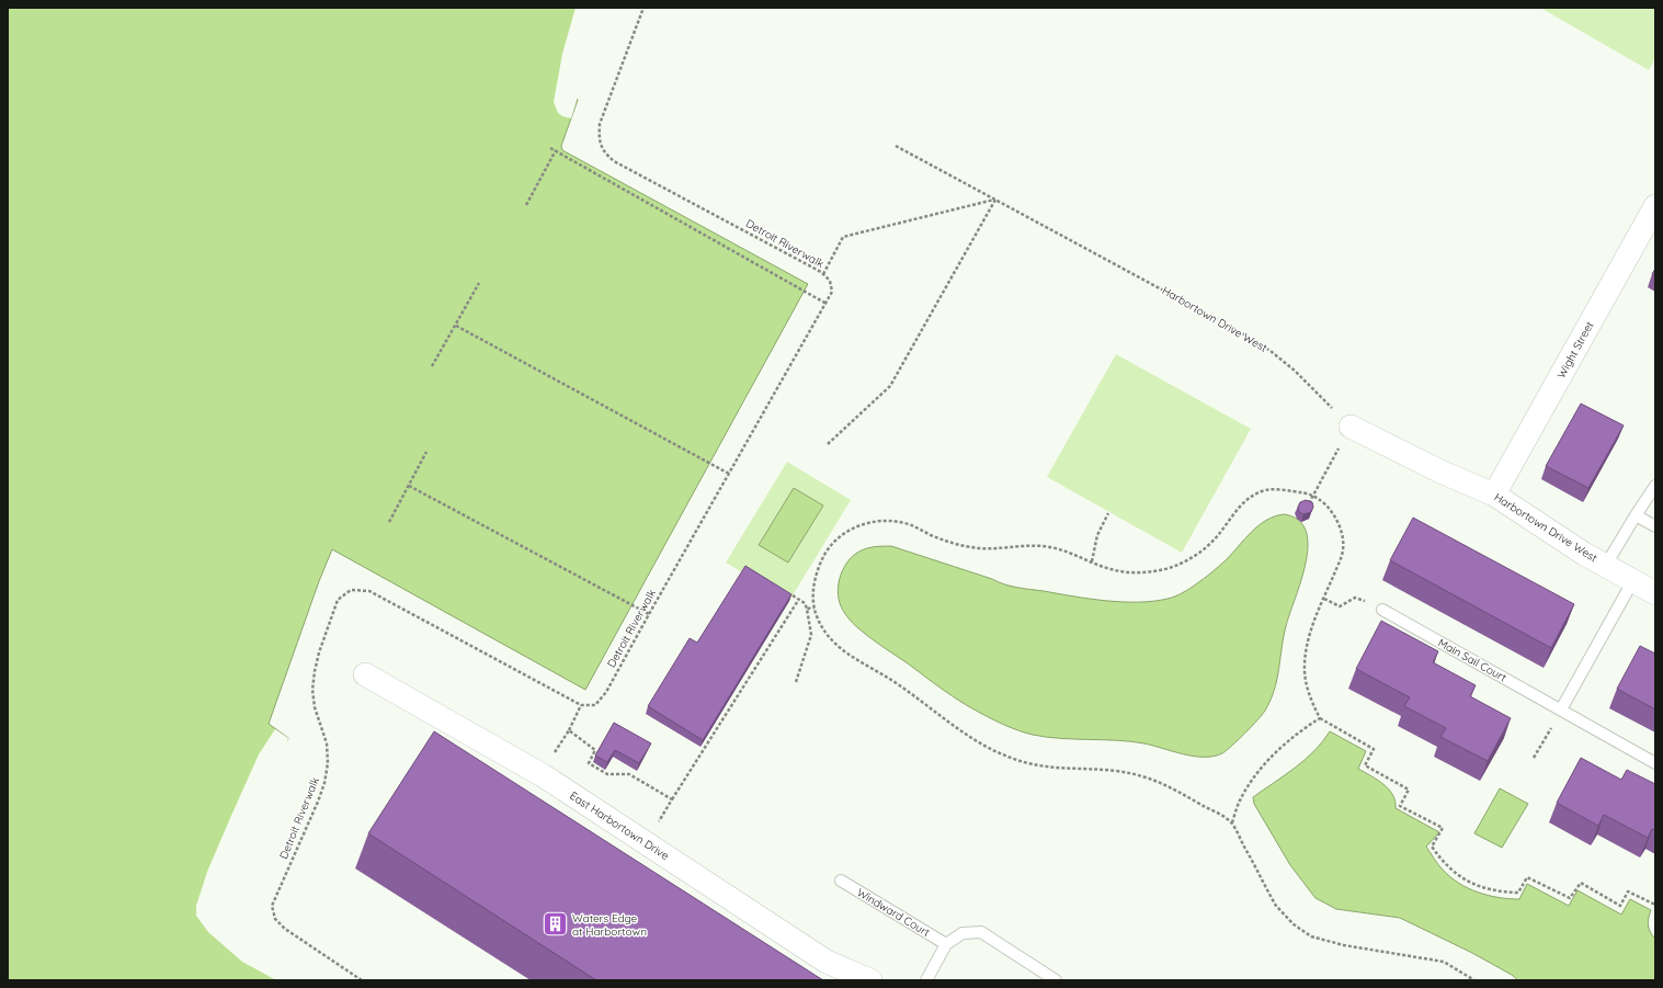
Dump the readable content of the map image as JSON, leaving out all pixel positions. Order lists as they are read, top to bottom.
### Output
{
  "streets": {
    "street": ["Harbortown Drive West", "Wight Street", "East Harbortown Drive"],
    "lane": ["Main Sail Court", "Windward Court"],
    "path": ["Detroit Riverwalk"]
  },
  "crossings": [
    ["Harbortown Drive West", "Wight Street"]
  ],
  "places": {
    "building": ["Waters Edge at Harbortown"]
  }
}
